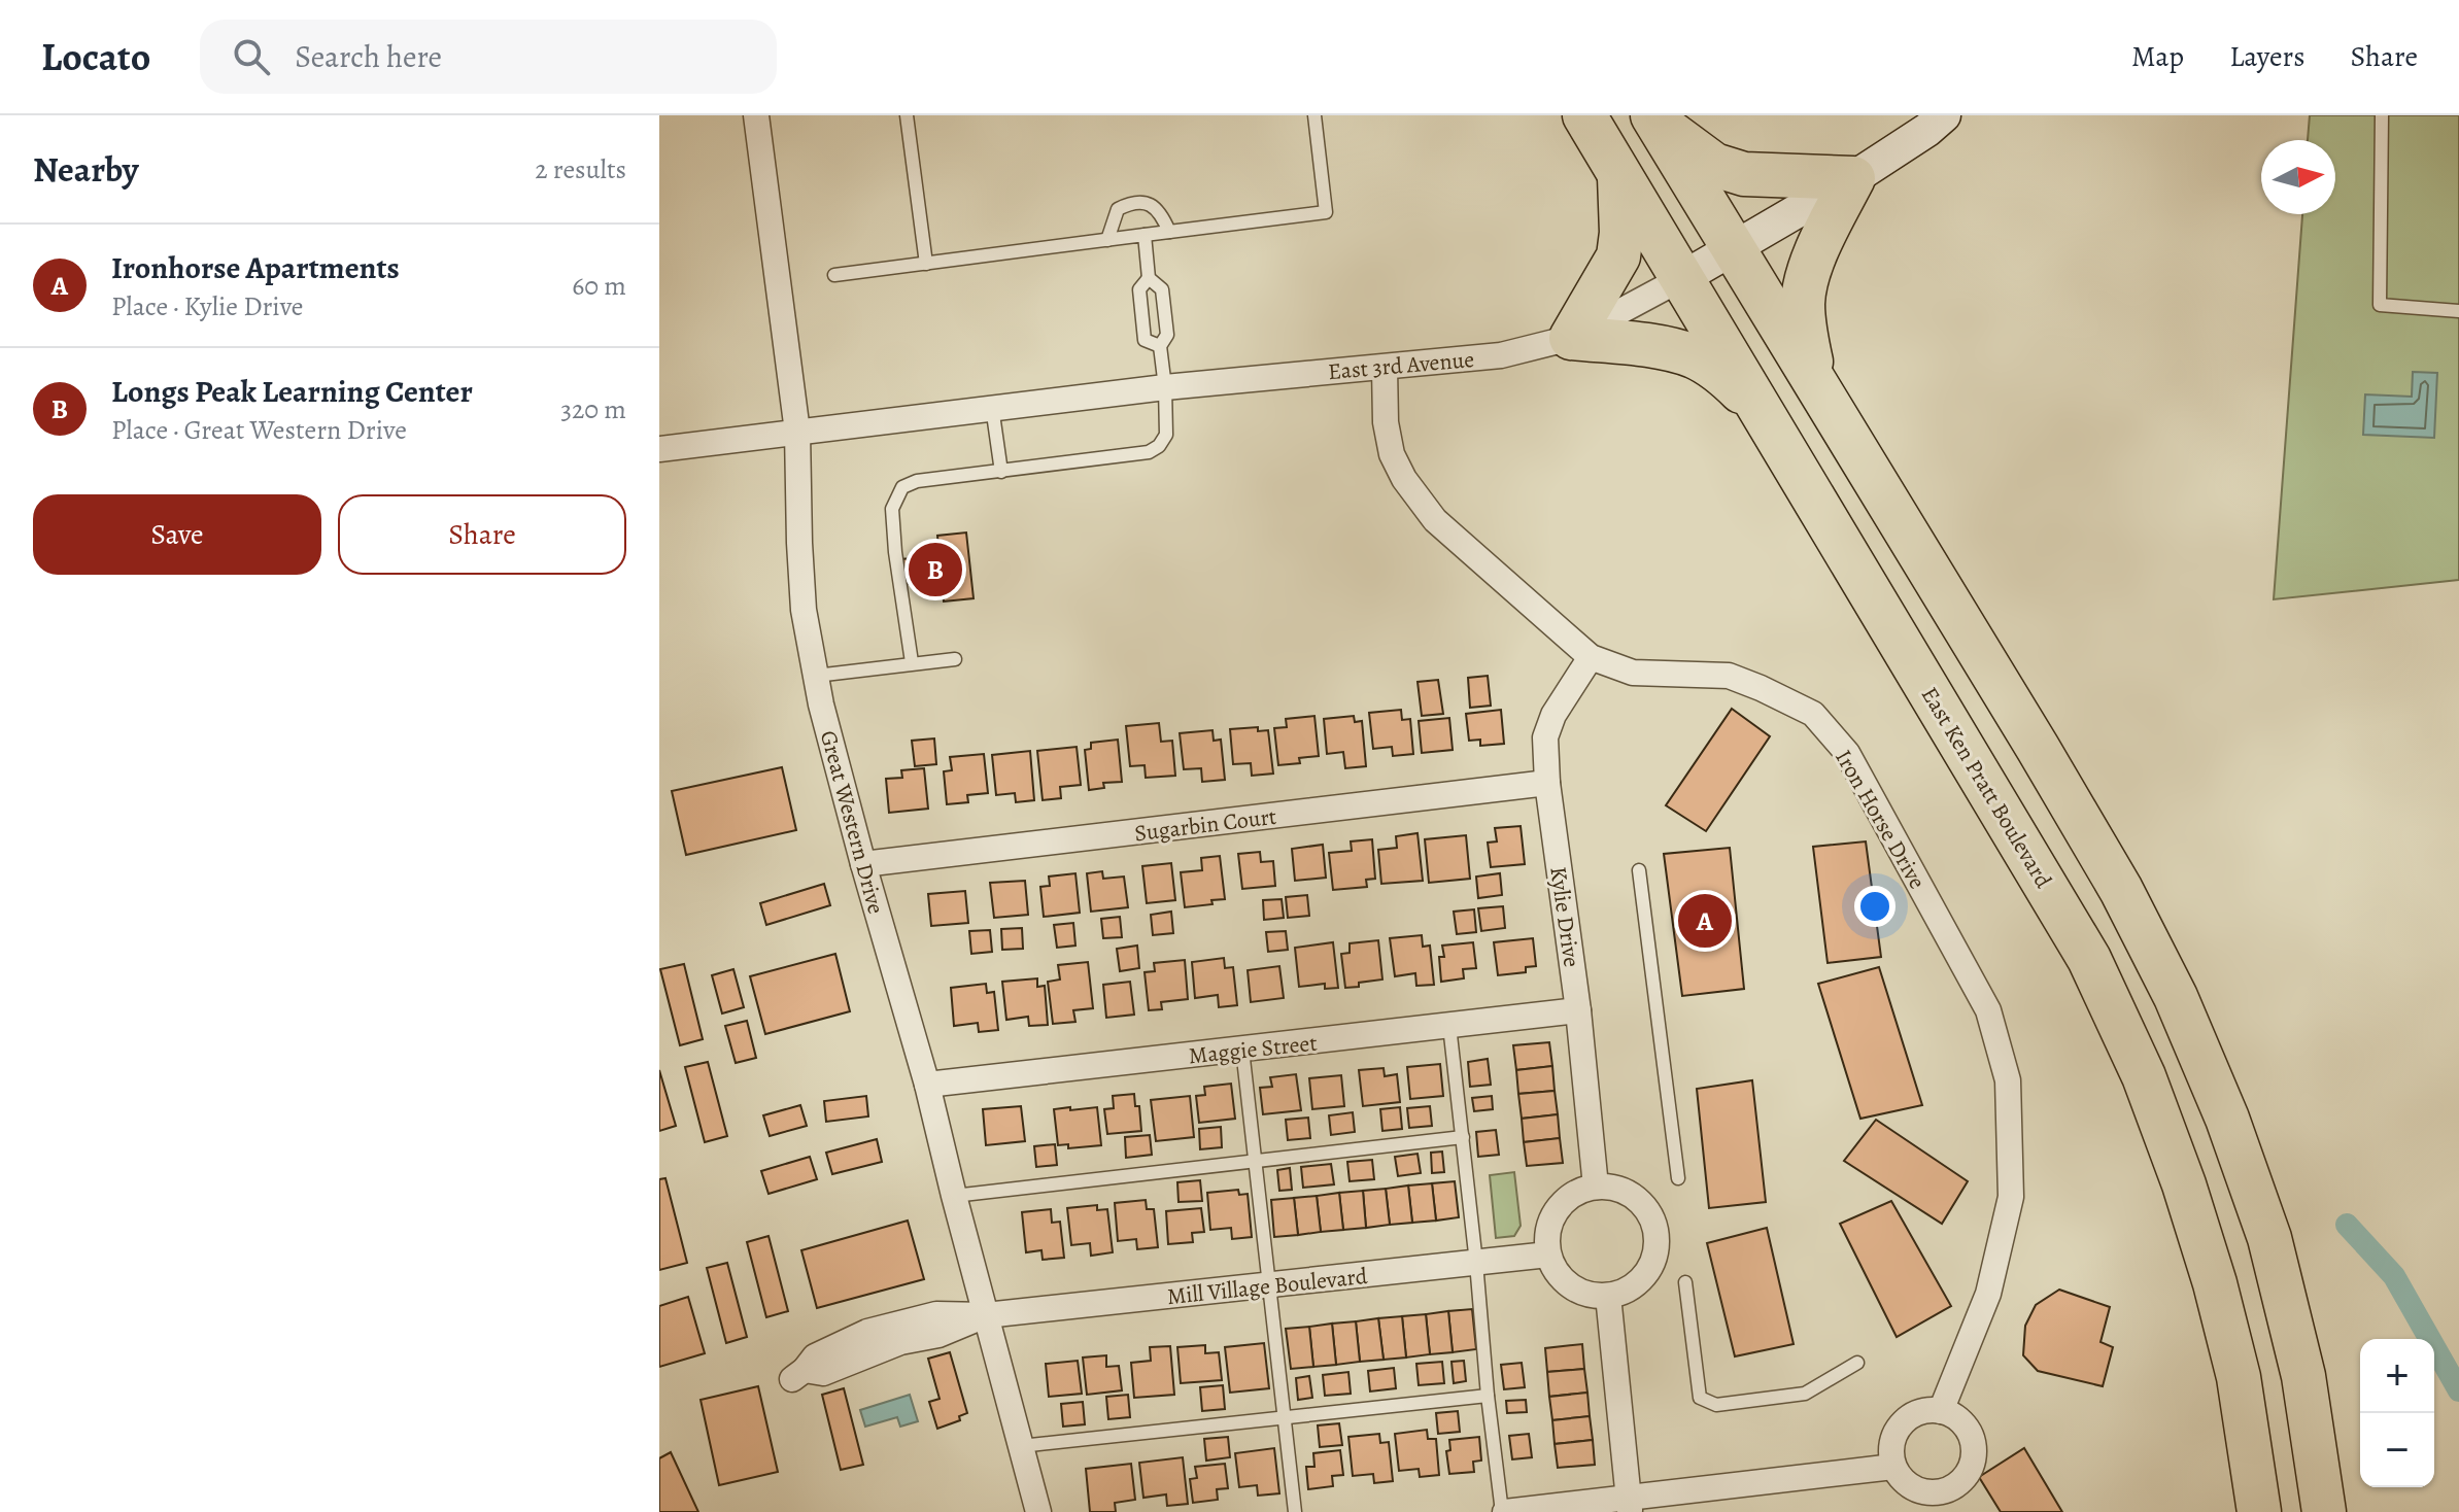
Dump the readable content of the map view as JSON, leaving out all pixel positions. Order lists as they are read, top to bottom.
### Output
{
  "streets": {
    "highway": ["East Ken Pratt Boulevard"],
    "main road": ["East 3rd Avenue"],
    "street": [
      "Iron Horse Drive",
      "Great Western Drive",
      "Sugarbin Court",
      "Kylie Drive",
      "Maggie Street",
      "Mill Village Boulevard"
    ]
  },
  "crossings": [
    ["East 3rd Avenue", "East Ken Pratt Boulevard"],
    ["East 3rd Avenue", "Iron Horse Drive"],
    ["East 3rd Avenue", "Great Western Drive"],
    ["Iron Horse Drive", "Kylie Drive"],
    ["Great Western Drive", "Sugarbin Court"],
    ["Great Western Drive", "Maggie Street"],
    ["Great Western Drive", "Mill Village Boulevard"],
    ["Sugarbin Court", "Kylie Drive"],
    ["Kylie Drive", "Maggie Street"],
    ["Kylie Drive", "Mill Village Boulevard"]
  ],
  "north": "right",
  "page": {
    "header": "Locato",
    "search": "Search here",
    "nav": ["Map", "Layers", "Share"],
    "heading": ["Nearby", "2 results"],
    "list": [
      {
        "mark": "A",
        "name": "Ironhorse Apartments",
        "note": "Place · Kylie Drive",
        "value": "60 m"
      },
      {
        "mark": "B",
        "name": "Longs Peak Learning Center",
        "note": "Place · Great Western Drive",
        "value": "320 m"
      }
    ],
    "buttons": ["Save", "Share"],
    "pins": ["B", "A"],
    "map_buttons": ["+", "−"]
  }
}
